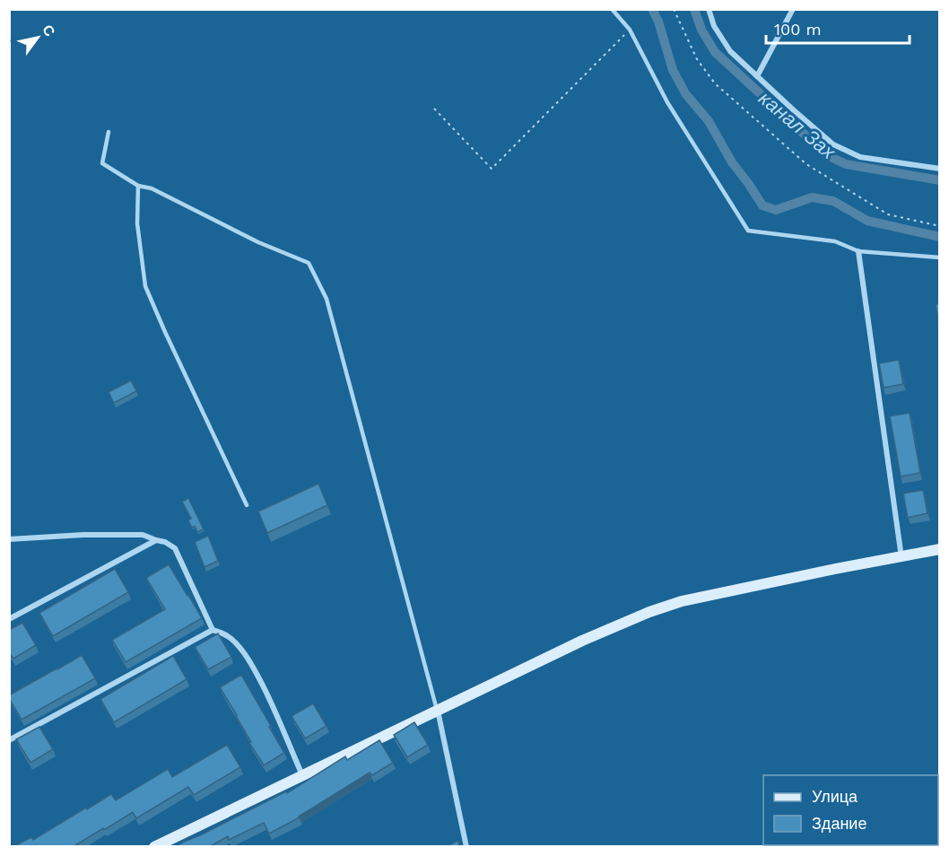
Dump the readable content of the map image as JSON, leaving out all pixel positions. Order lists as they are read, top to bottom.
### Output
{
  "water": ["канал Зах"],
  "legend": ["Улица", "Здание"],
  "scale_bar": "100 m",
  "north": "top right"
}
